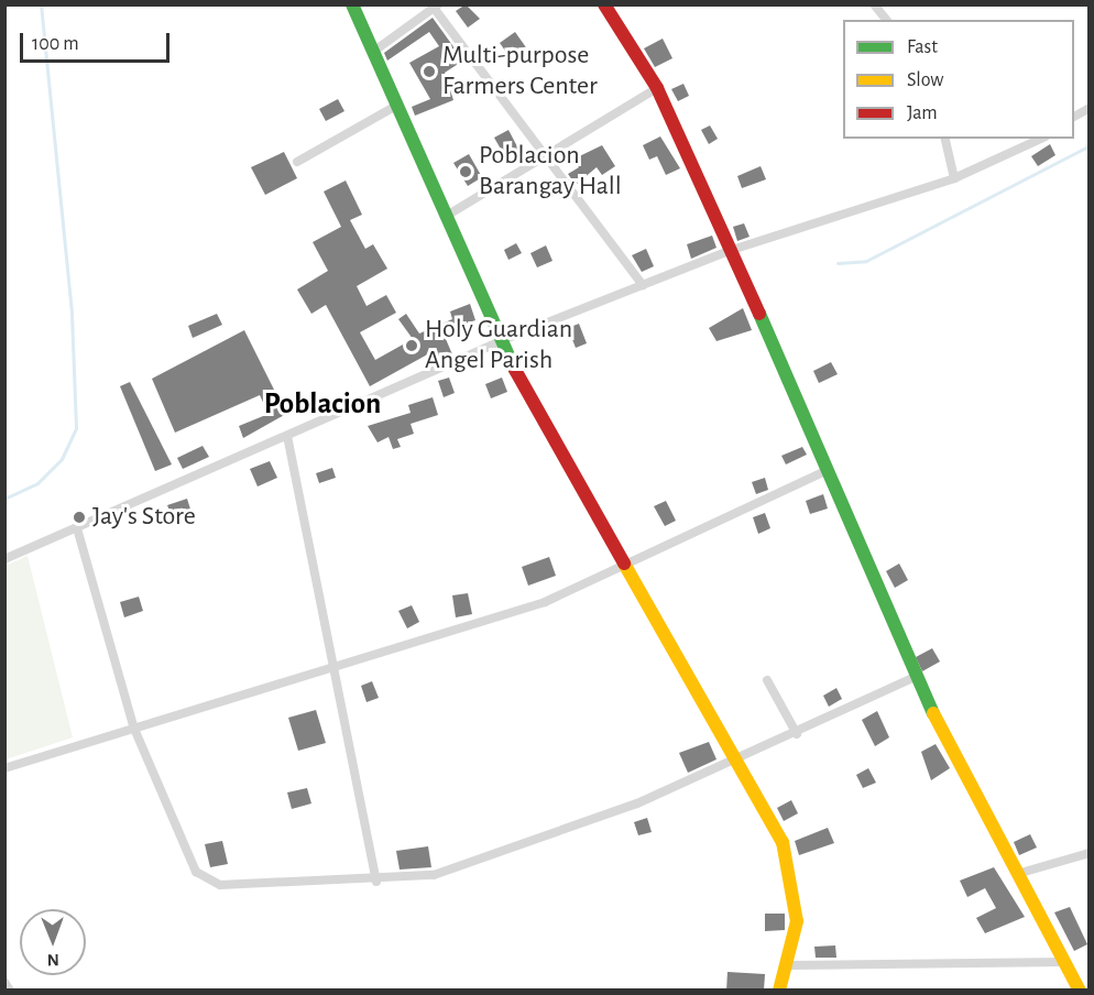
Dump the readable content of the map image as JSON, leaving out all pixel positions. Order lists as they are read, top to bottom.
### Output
{
  "districts": ["Poblacion"],
  "places": [
    "Multi-purpose Farmers Center",
    "Poblacion Barangay Hall",
    "Holy Guardian Angel Parish",
    "Jay's Store"
  ],
  "legend": ["Fast", "Slow", "Jam"],
  "scale_bar": "100 m",
  "north": "bottom"
}
